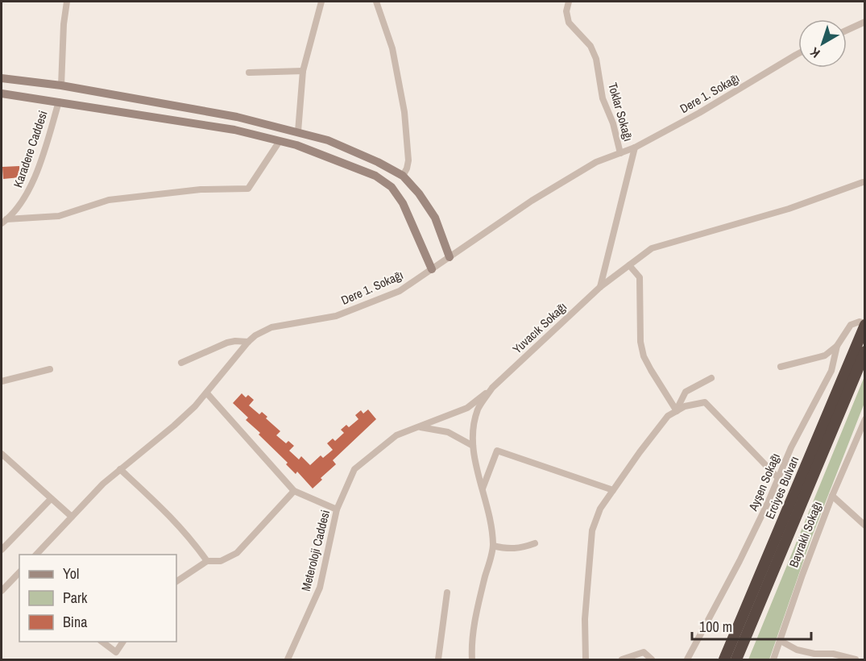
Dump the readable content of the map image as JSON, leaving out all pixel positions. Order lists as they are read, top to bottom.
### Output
{
  "streets": {
    "highway": ["Erciyes Bulvarı"],
    "street": [
      "Dere 1. Sokağı",
      "Toklar Sokağı",
      "Karadere Caddesi",
      "Yuvacık Sokağı",
      "Ayşen Sokağı",
      "Bayraklı Sokağı",
      "Meteroloji Caddesi"
    ]
  },
  "crossings": [
    ["Dere 1. Sokağı", "Toklar Sokağı"],
    ["Yuvacık Sokağı", "Meteroloji Caddesi"],
    ["Ayşen Sokağı", "Erciyes Bulvarı"]
  ],
  "legend": ["Yol", "Park", "Bina"],
  "scale_bar": "100 m",
  "north": "bottom left"
}
